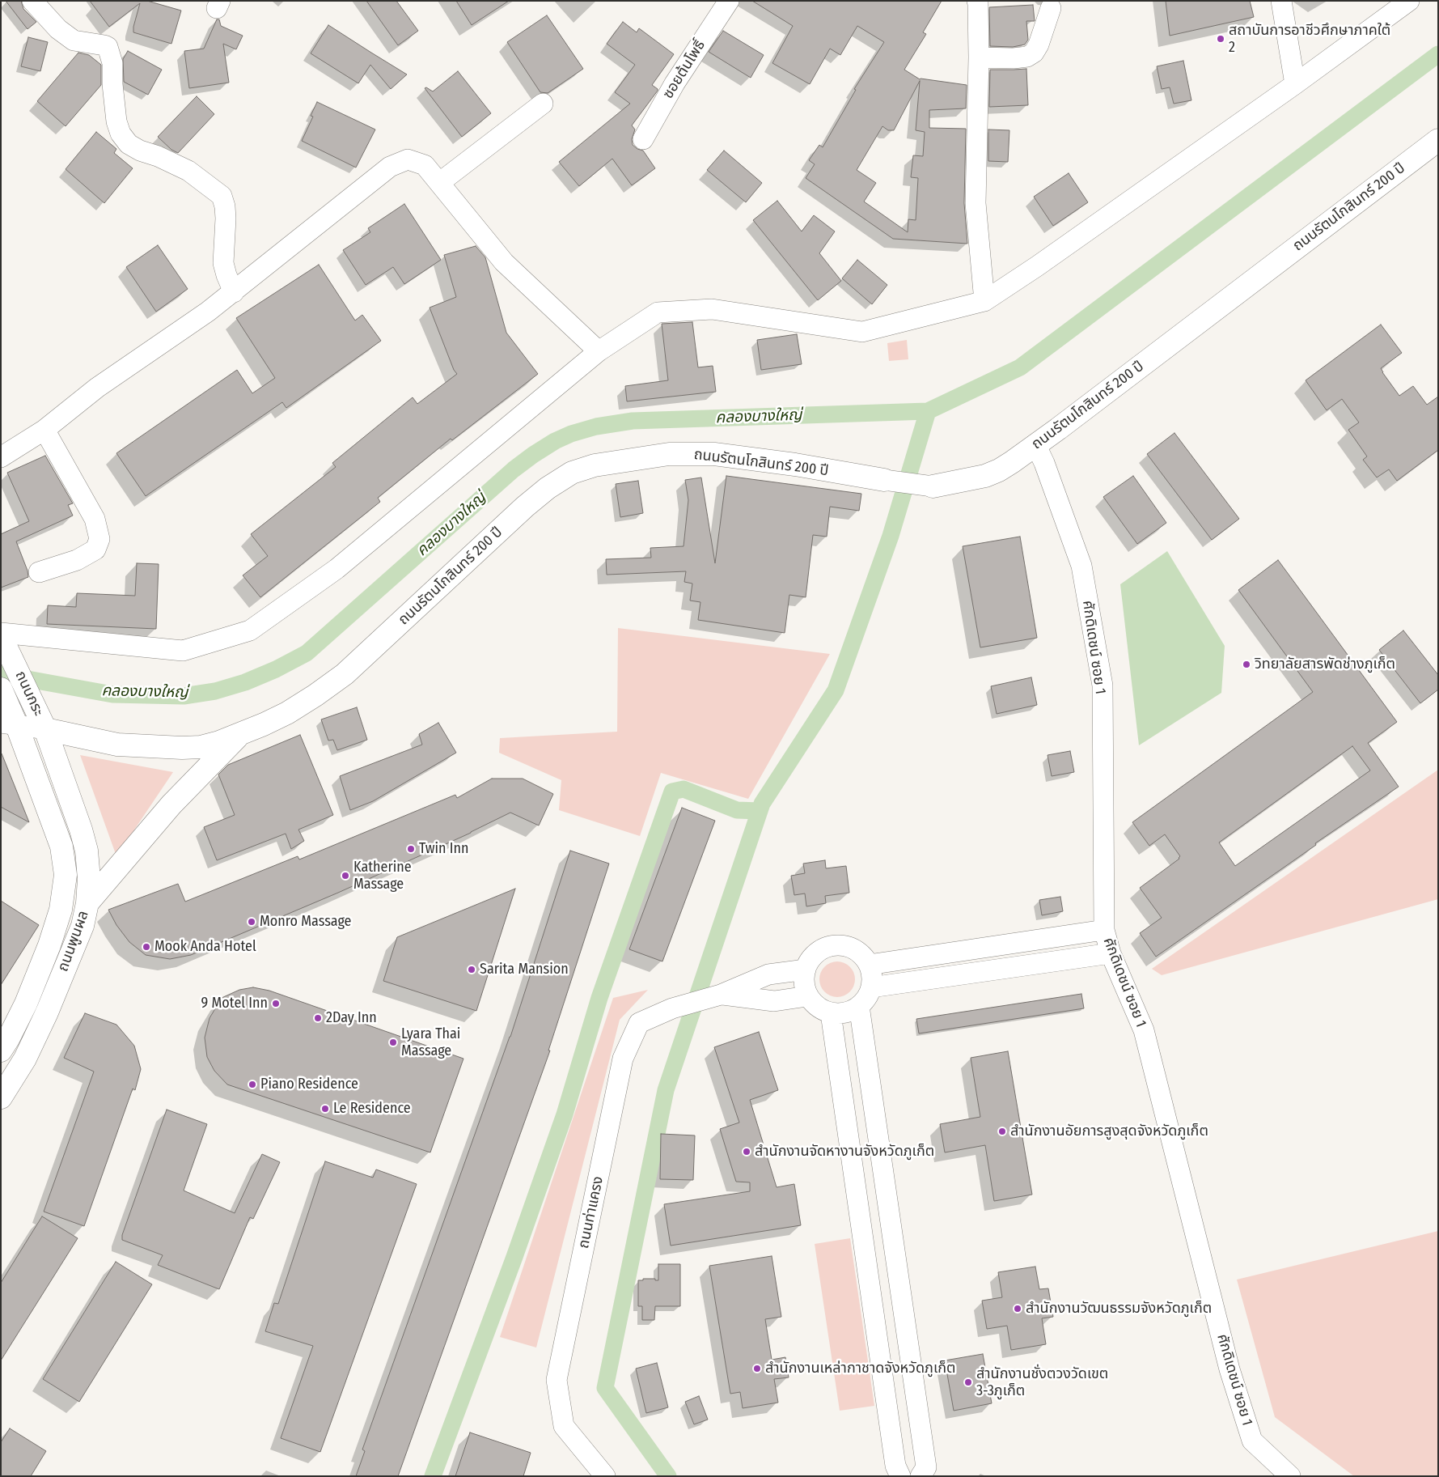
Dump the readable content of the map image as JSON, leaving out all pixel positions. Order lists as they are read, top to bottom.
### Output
{
  "streets": {
    "street": [
      "ซอยต้นโพธิ์",
      "ถนนรัตนโกสินทร์ 200 ปี",
      "ศักดิเดชน์ ซอย 1",
      "ถนนกระ",
      "ถนนพูนผล",
      "ถนนท่าแครง"
    ]
  },
  "crossings": [
    ["ถนนรัตนโกสินทร์ 200 ปี", "ศักดิเดชน์ ซอย 1"],
    ["ถนนรัตนโกสินทร์ 200 ปี", "ถนนกระ"],
    ["ถนนรัตนโกสินทร์ 200 ปี", "ถนนพูนผล"],
    ["ถนนกระ", "ถนนพูนผล"]
  ],
  "water": ["คลองบางใหญ่"],
  "places": [
    "สถาบันการอาชีวศึกษาภาคใต้ 2",
    "วิทยาลัยสารพัดช่างภูเก็ต",
    "Twin Inn",
    "Katherine Massage",
    "Monro Massage",
    "Mook Anda Hotel",
    "Sarita Mansion",
    "9 Motel Inn",
    "2Day Inn",
    "Lyara Thai Massage",
    "Piano Residence",
    "Le Residence",
    "สำนักงานอัยการสูงสุดจังหวัดภูเก็ต",
    "สำนักงานจัดหางานจังหวัดภูเก็ต",
    "สำนักงานวัฒนธรรมจังหวัดภูเก็ต",
    "สำนักงานเหล่ากาชาดจังหวัดภูเก็ต",
    "สำนักงานชั่งตวงวัดเขต 3-3ภูเก็ต"
  ]
}
